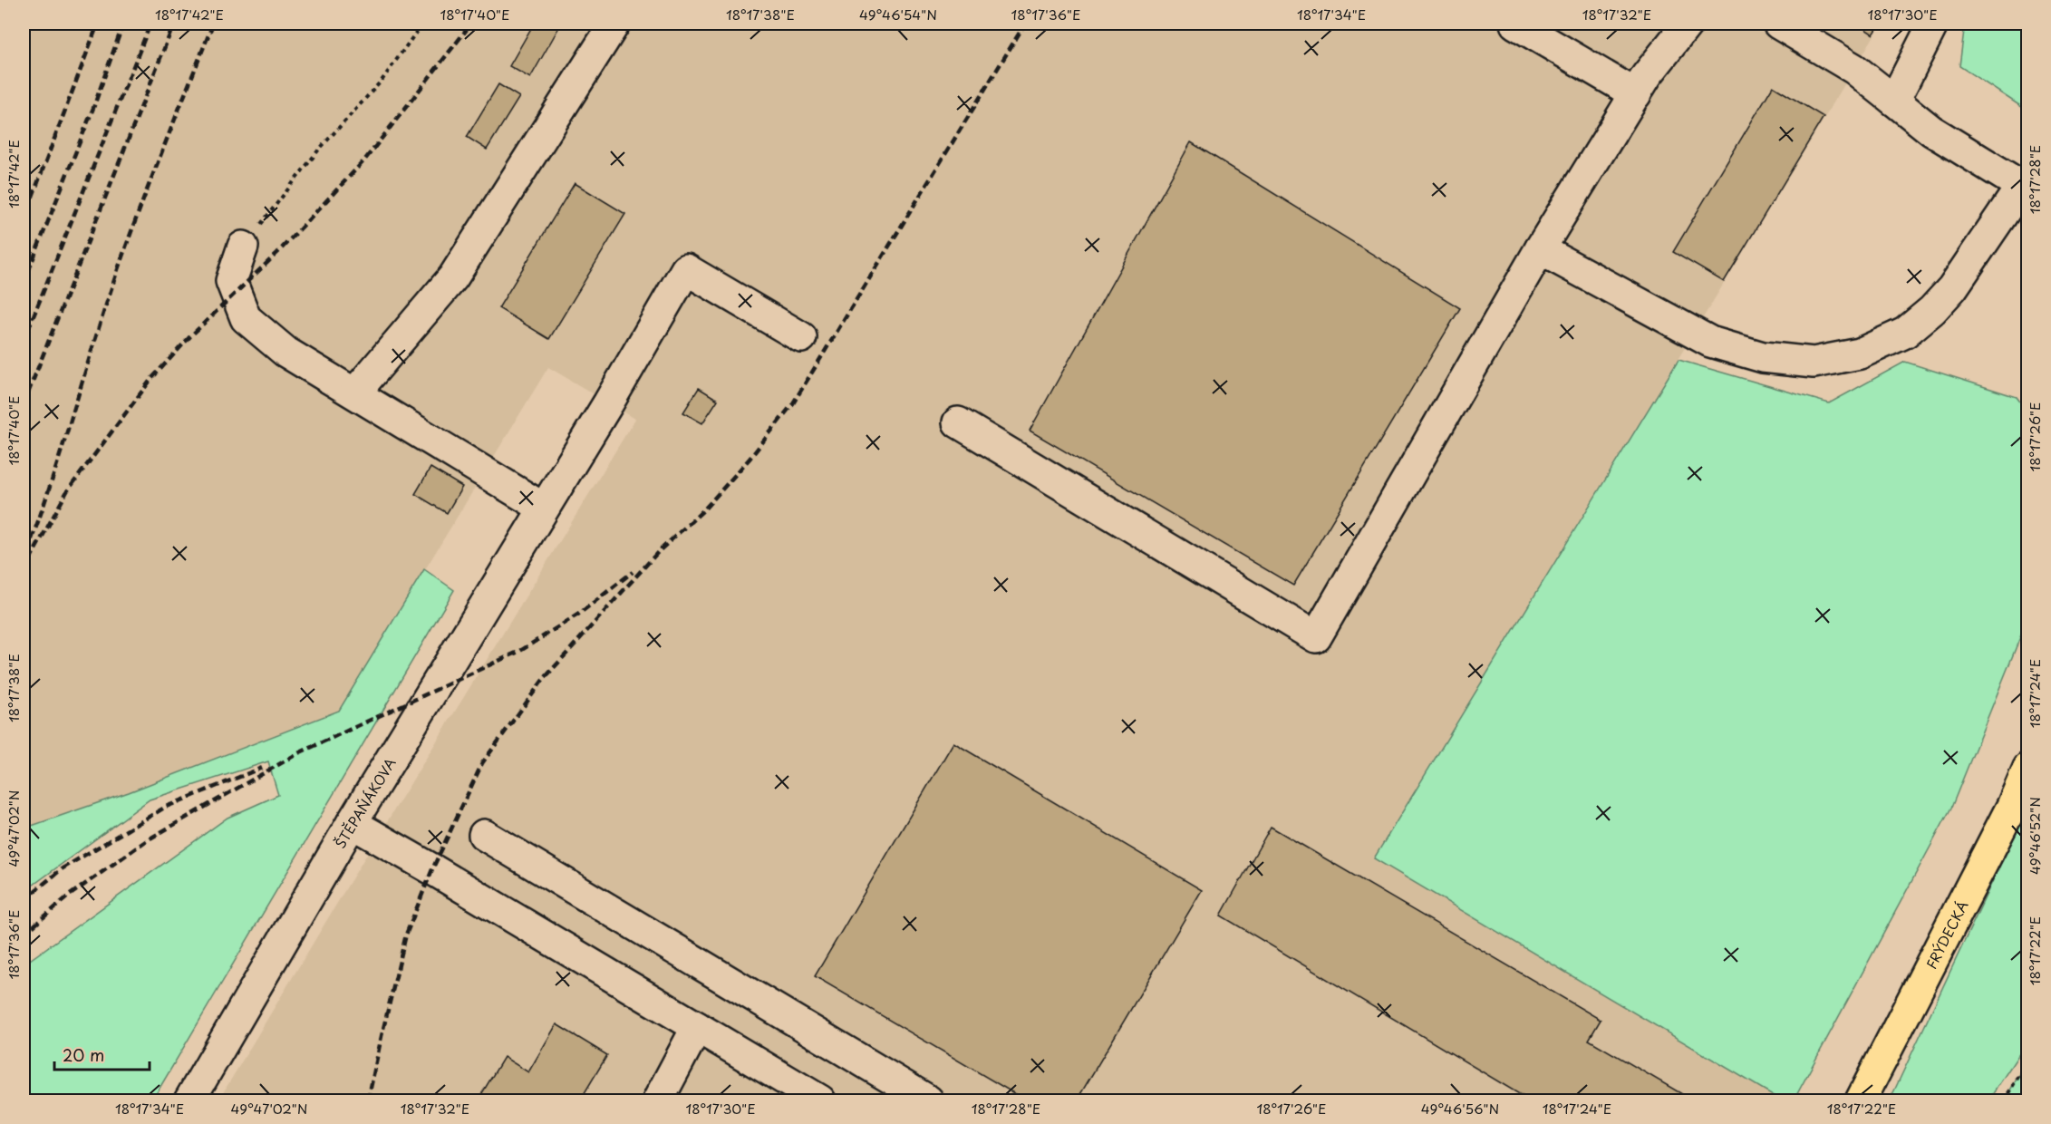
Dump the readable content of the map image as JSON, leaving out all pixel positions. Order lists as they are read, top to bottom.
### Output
{
  "streets": {
    "main road": ["FRÝDECKÁ"],
    "street": ["ŠTĚPAŇÁKOVA"]
  },
  "scale_bar": "20 m",
  "coordinates": [
    "18°17'42\"E",
    "18°17'40\"E",
    "18°17'38\"E",
    "49°46'54\"N",
    "18°17'36\"E",
    "18°17'34\"E",
    "18°17'32\"E",
    "18°17'30\"E",
    "18°17'28\"E",
    "18°17'26\"E",
    "18°17'24\"E",
    "49°47'02\"N",
    "49°46'52\"N",
    "18°17'22\"E",
    "49°46'56\"N"
  ]
}
